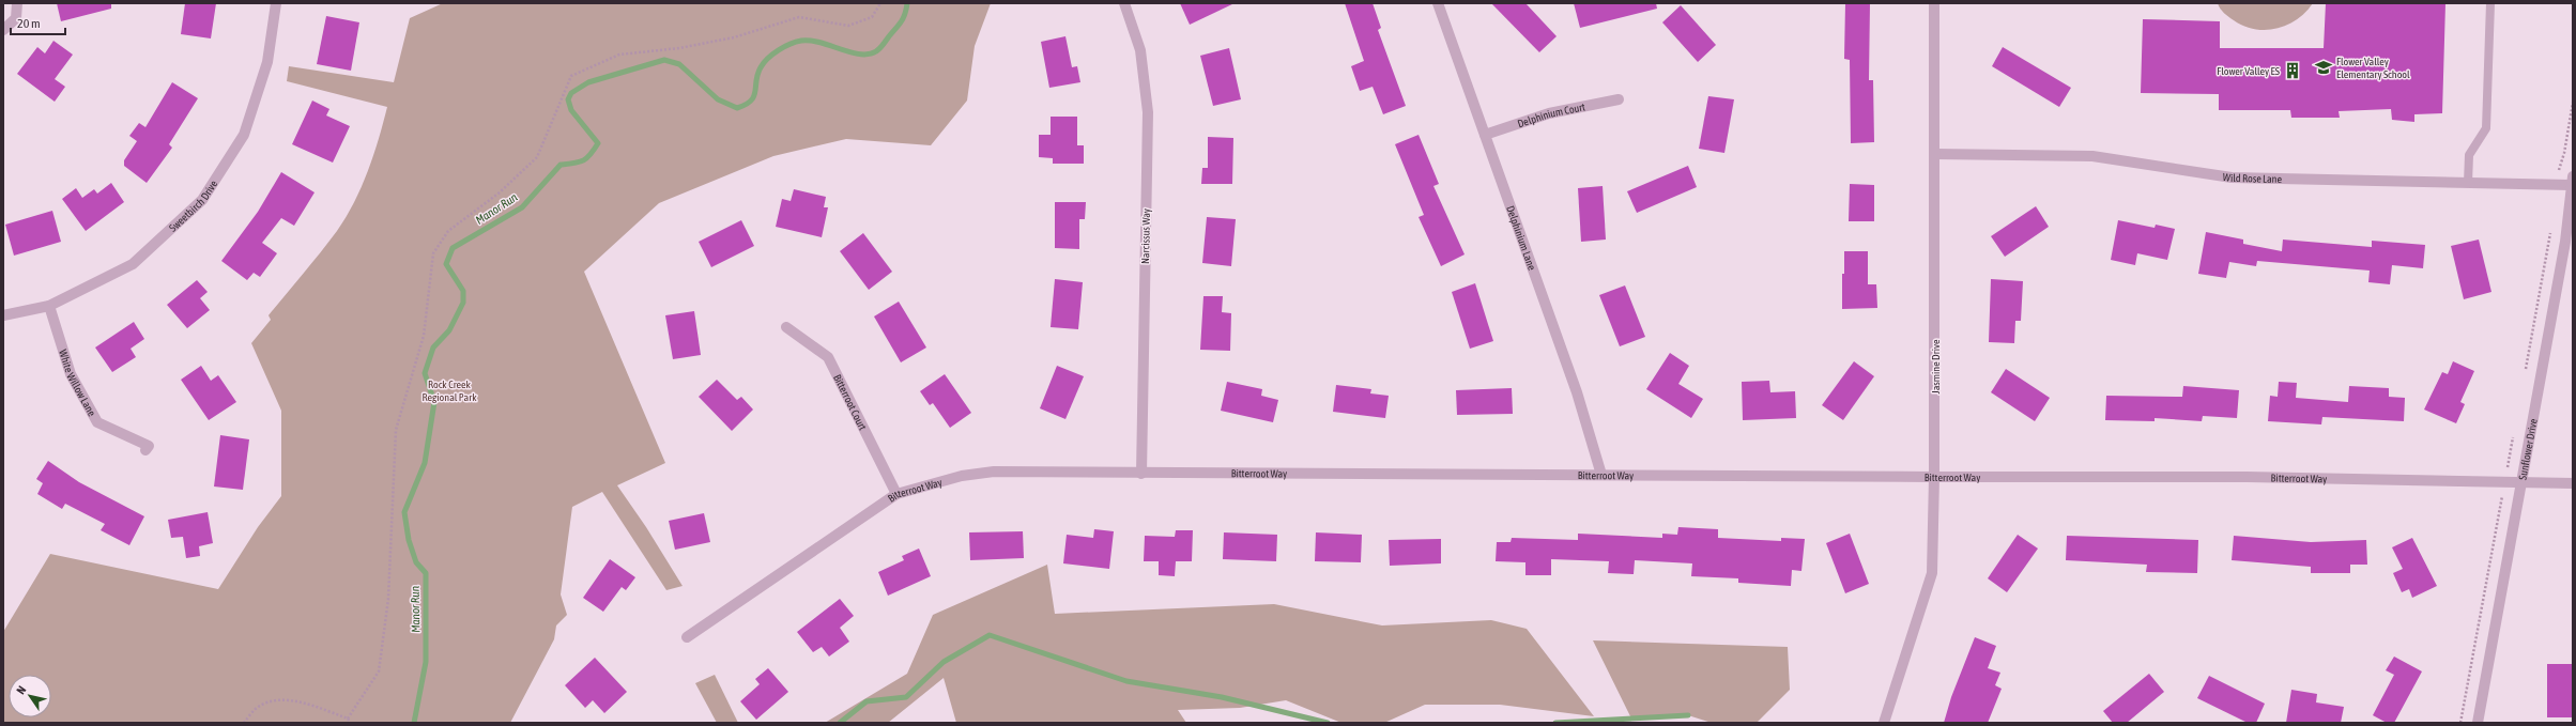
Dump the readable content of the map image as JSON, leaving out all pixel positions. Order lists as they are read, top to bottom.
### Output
{
  "streets": {
    "street": [
      "Delphinium Court",
      "Wild Rose Lane",
      "Sweetbirch Drive",
      "Narcissus Way",
      "Delphinium Lane",
      "Jasmine Drive",
      "White Willow Lane",
      "Bitterroot Court",
      "Sunflower Drive",
      "Bitterroot Way"
    ]
  },
  "crossings": [
    ["Delphinium Court", "Delphinium Lane"],
    ["Wild Rose Lane", "Jasmine Drive"],
    ["Wild Rose Lane", "Sunflower Drive"],
    ["Sweetbirch Drive", "White Willow Lane"],
    ["Narcissus Way", "Bitterroot Way"],
    ["Delphinium Lane", "Bitterroot Way"],
    ["Jasmine Drive", "Bitterroot Way"],
    ["Bitterroot Court", "Bitterroot Way"],
    ["Sunflower Drive", "Bitterroot Way"]
  ],
  "water": ["Manor Run"],
  "parks": ["Rock Creek Regional Park"],
  "places": {
    "school or university": ["Flower Valley Elementary School"],
    "building": ["Flower Valley ES"]
  },
  "scale_bar": "20 m",
  "north": "top left"
}
